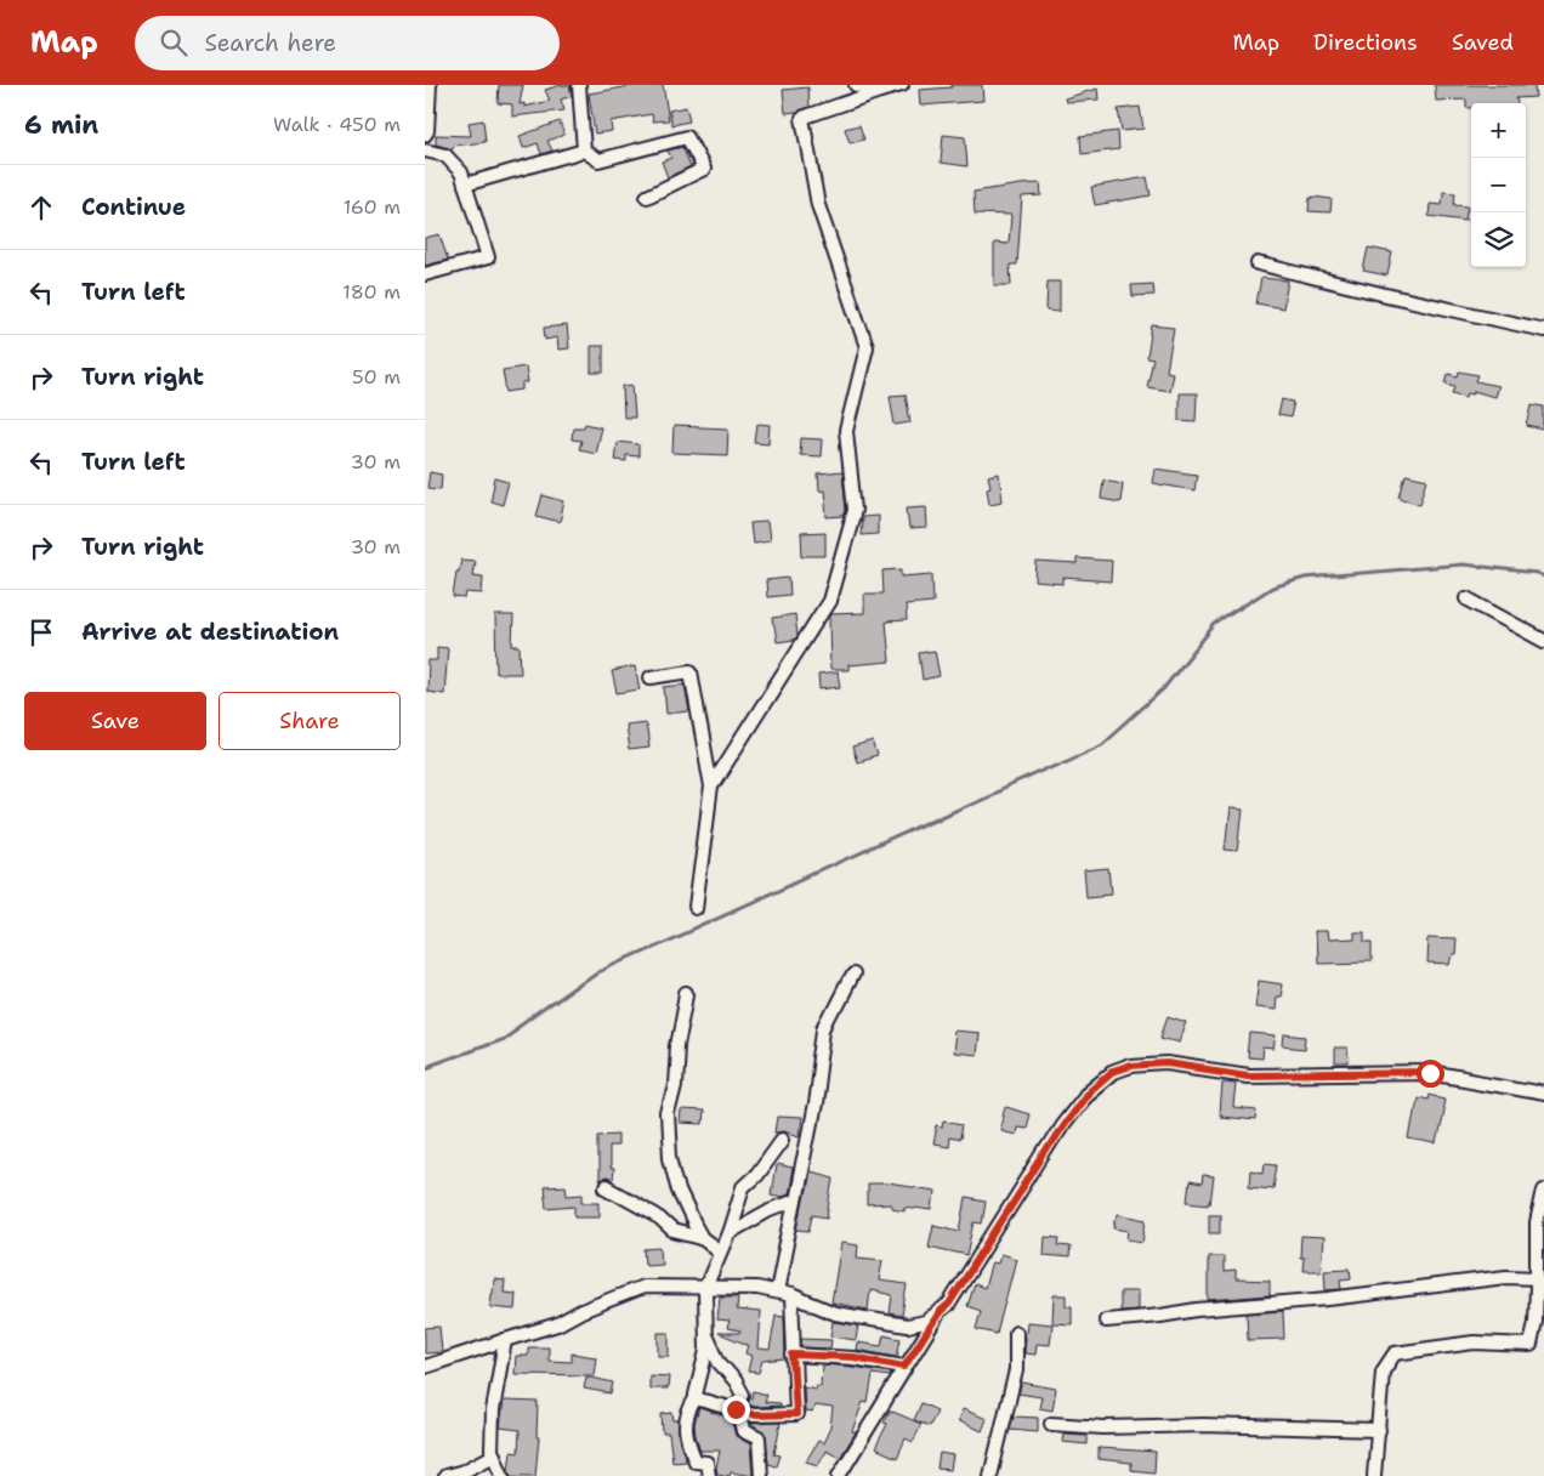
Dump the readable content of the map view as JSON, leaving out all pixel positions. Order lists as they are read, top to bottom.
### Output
{
  "page": {
    "header": "Map",
    "search": "Search here",
    "nav": ["Map", "Directions", "Saved"],
    "heading": ["6 min", "Walk · 450 m"],
    "map_buttons": ["+", "−"],
    "list": [
      ["Continue", "160 m"],
      ["Turn left", "180 m"],
      ["Turn right", "50 m"],
      ["Turn left", "30 m"],
      ["Turn right", "30 m"],
      "Arrive at destination"
    ],
    "buttons": ["Save", "Share"]
  }
}
